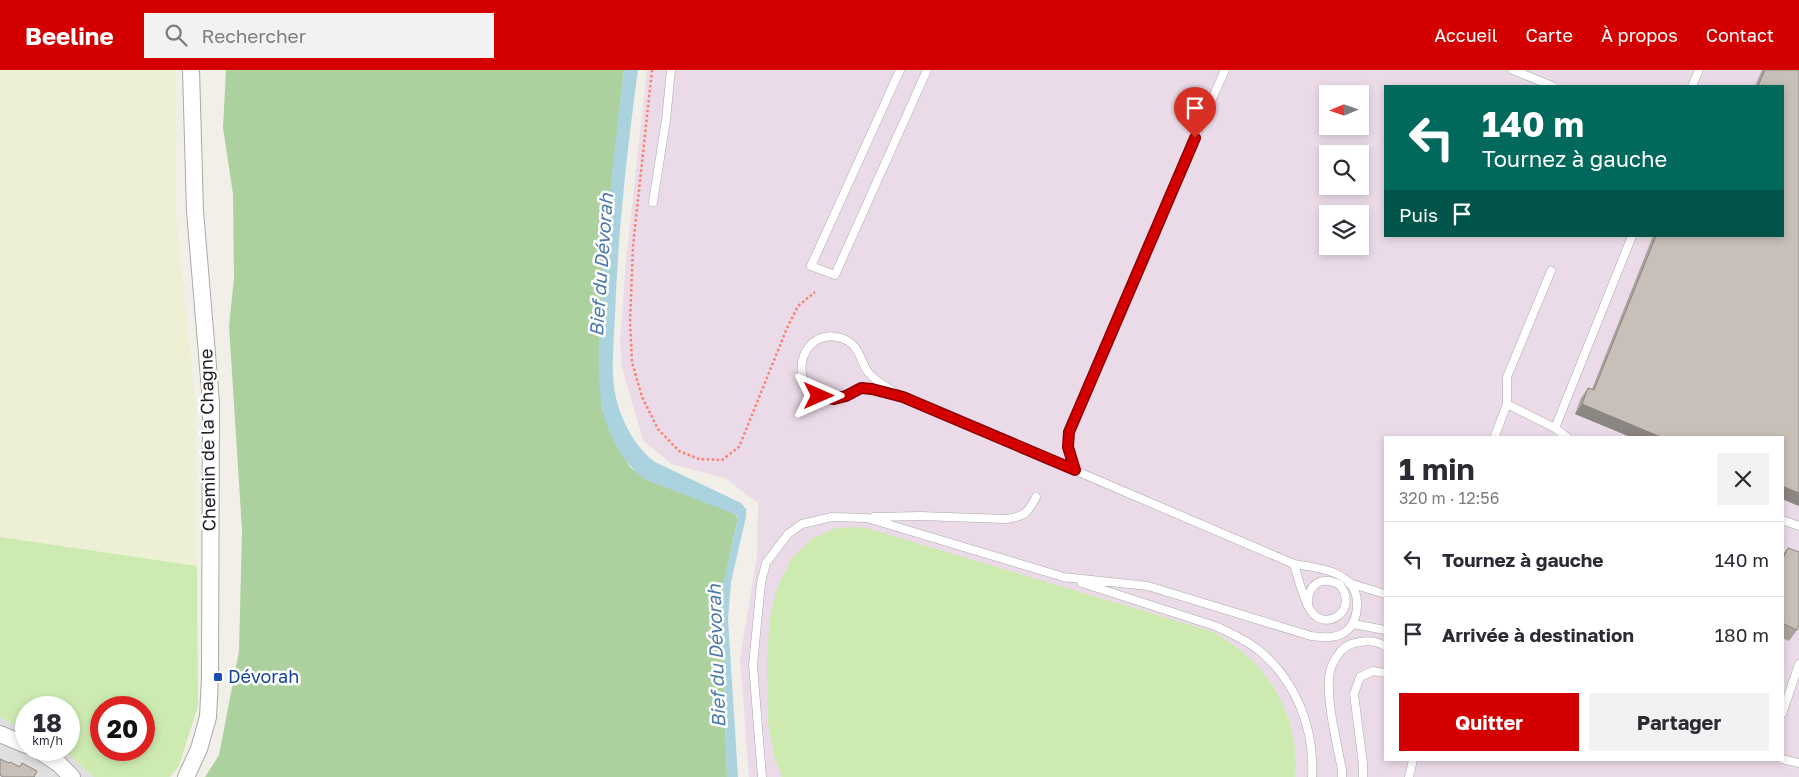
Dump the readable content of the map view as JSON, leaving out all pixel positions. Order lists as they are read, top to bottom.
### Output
{
  "streets": {
    "street": ["Chemin de la Chagne"]
  },
  "water": ["Bief du Dévorah"],
  "places": {
    "transit": ["Dévorah"]
  },
  "north": "left",
  "page": {
    "header": "Beeline",
    "search": "Rechercher",
    "nav": [
      "Accueil",
      "Carte",
      "À propos",
      "Contact"
    ],
    "turn": ["140 m", "Tournez à gauche"],
    "then": "Puis",
    "heading": ["1 min", "320 m · 12:56"],
    "list": [
      {
        "name": "Tournez à gauche",
        "value": "140 m"
      },
      {
        "name": "Arrivée à destination",
        "value": "180 m"
      }
    ],
    "buttons": ["Quitter", "Partager"],
    "speed": "18 km/h",
    "limit": "20"
  }
}
